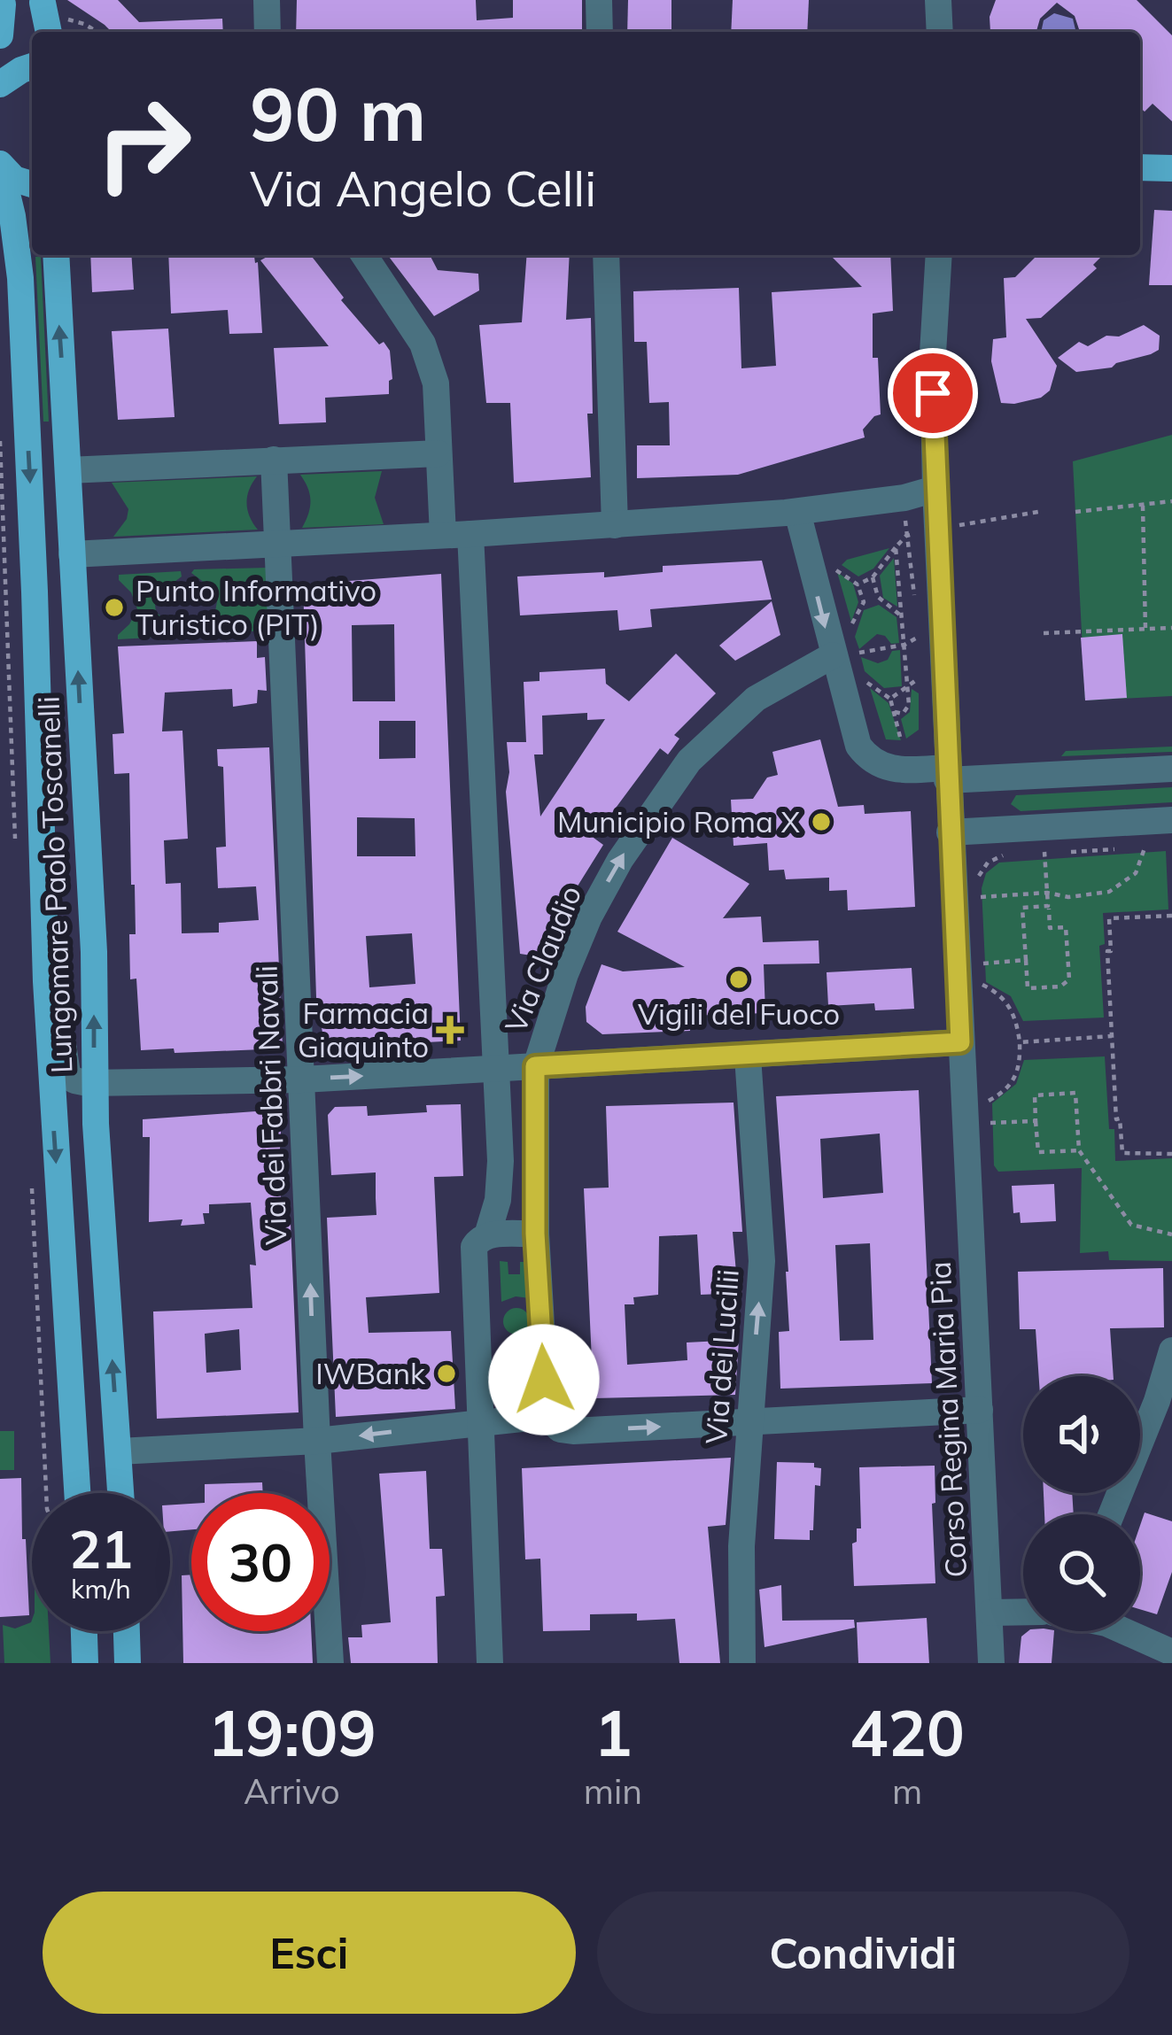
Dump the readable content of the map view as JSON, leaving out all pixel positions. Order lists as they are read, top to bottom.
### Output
{
  "streets": {
    "main road": ["Lungomare Paolo Toscanelli"],
    "street": [
      "Via Claudio",
      "Via dei Fabbri Navali",
      "Via dei Lucilii",
      "Corso Regina Maria Pia"
    ]
  },
  "one_way": ["Via Claudio", "Via dei Lucilii"],
  "places": {
    "other": [
      "Punto Informativo Turistico (PIT)",
      "Municipio Roma X",
      "Vigili del Fuoco",
      "IWBank"
    ],
    "health": ["Farmacia Giaquinto"]
  },
  "page": {
    "turn": ["90 m", "Via Angelo Celli"],
    "speed": "21 km/h",
    "limit": "30",
    "eta": [
      "19:09",
      "Arrivo",
      "1",
      "min",
      "420",
      "m"
    ],
    "buttons": ["Esci", "Condividi"]
  }
}
